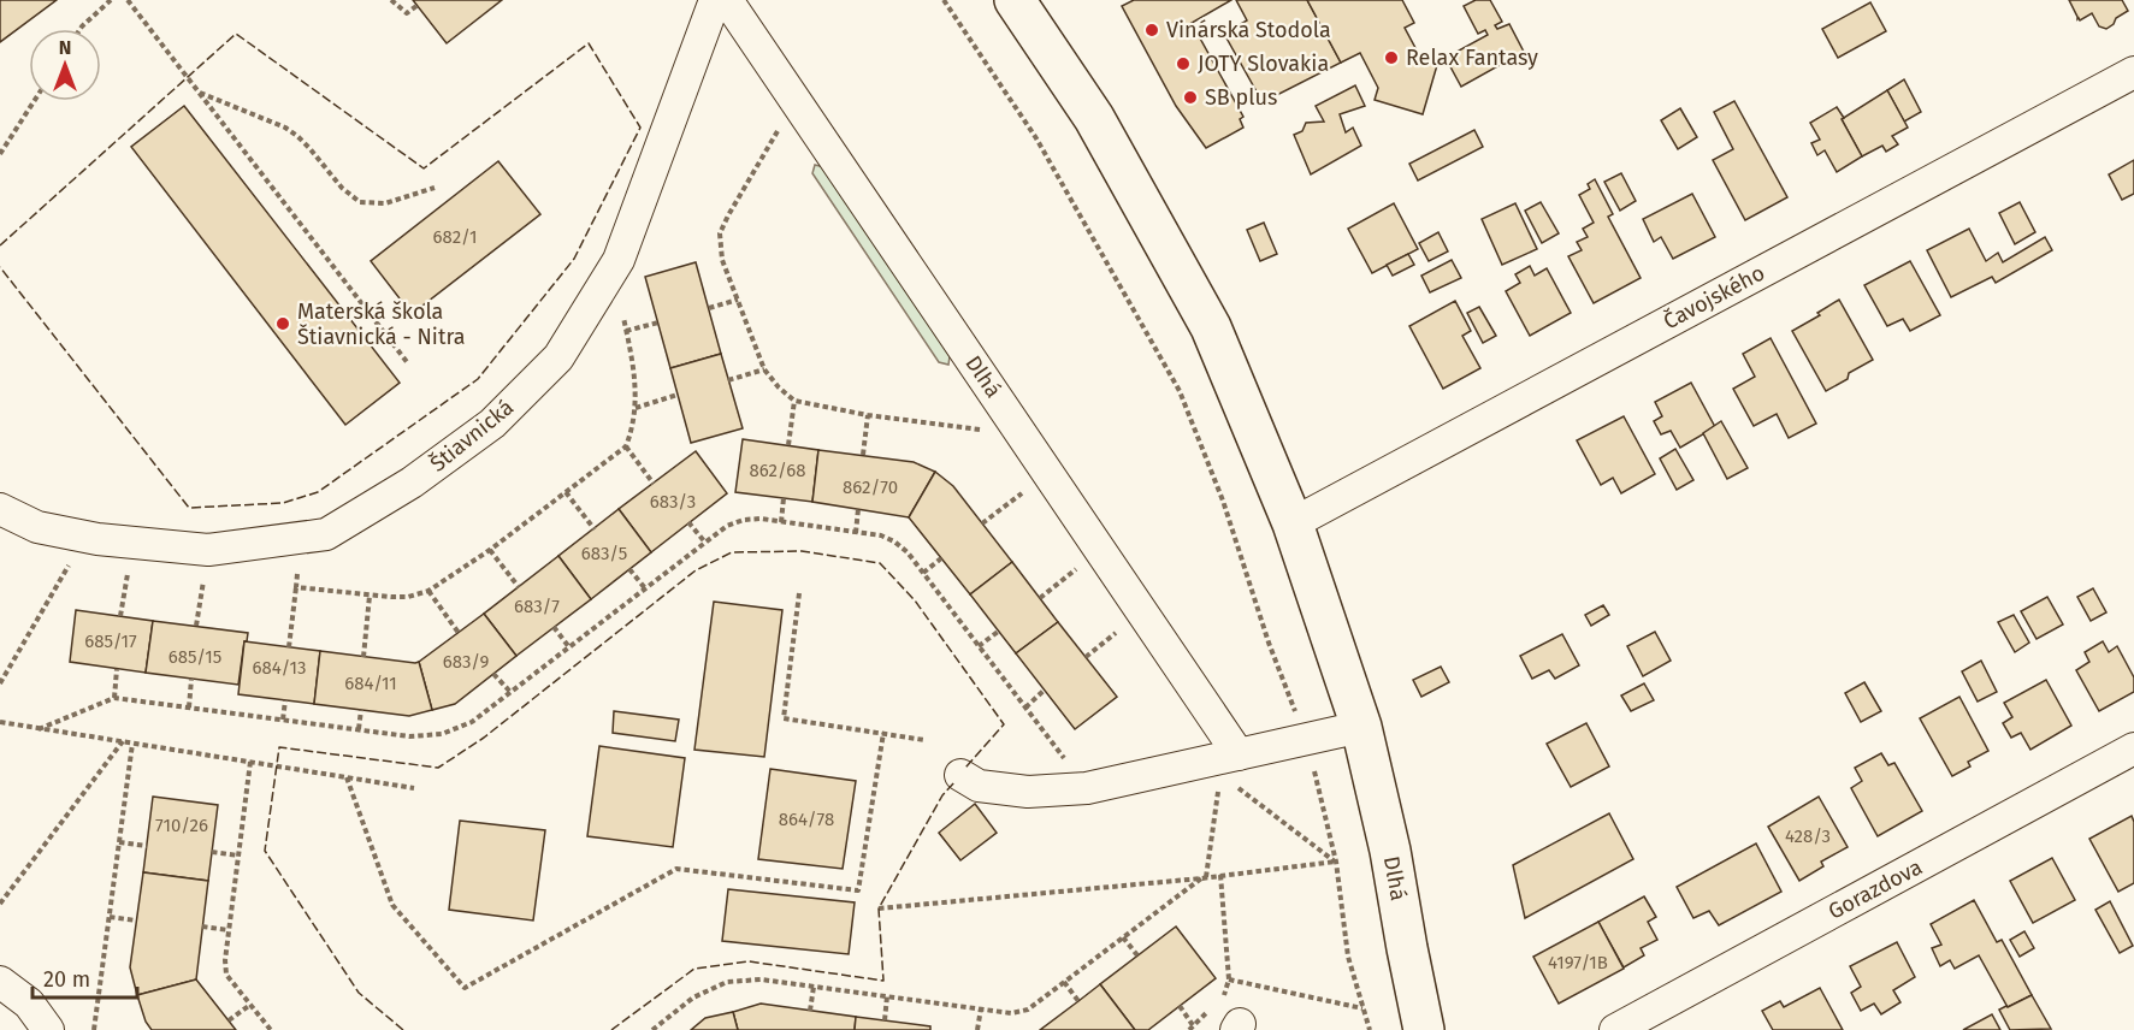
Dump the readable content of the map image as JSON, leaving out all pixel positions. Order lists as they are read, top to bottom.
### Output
{
  "streets": {
    "street": [
      "Čavojského",
      "Dlhá",
      "Štiavnická",
      "Gorazdova"
    ]
  },
  "crossings": [
    ["Čavojského", "Dlhá"]
  ],
  "places": [
    "Vinárska Stodola",
    "Relax Fantasy",
    "JOTY Slovakia",
    "SB plus",
    "Materská škola Štiavnická - Nitra"
  ],
  "house_numbers": [
    "682/1",
    "862/68",
    "862/70",
    "683/3",
    "683/5",
    "683/7",
    "685/17",
    "685/15",
    "683/9",
    "684/13",
    "684/11",
    "864/78",
    "710/26",
    "428/3",
    "4197/1B"
  ],
  "scale_bar": "20 m",
  "north": "top"
}
